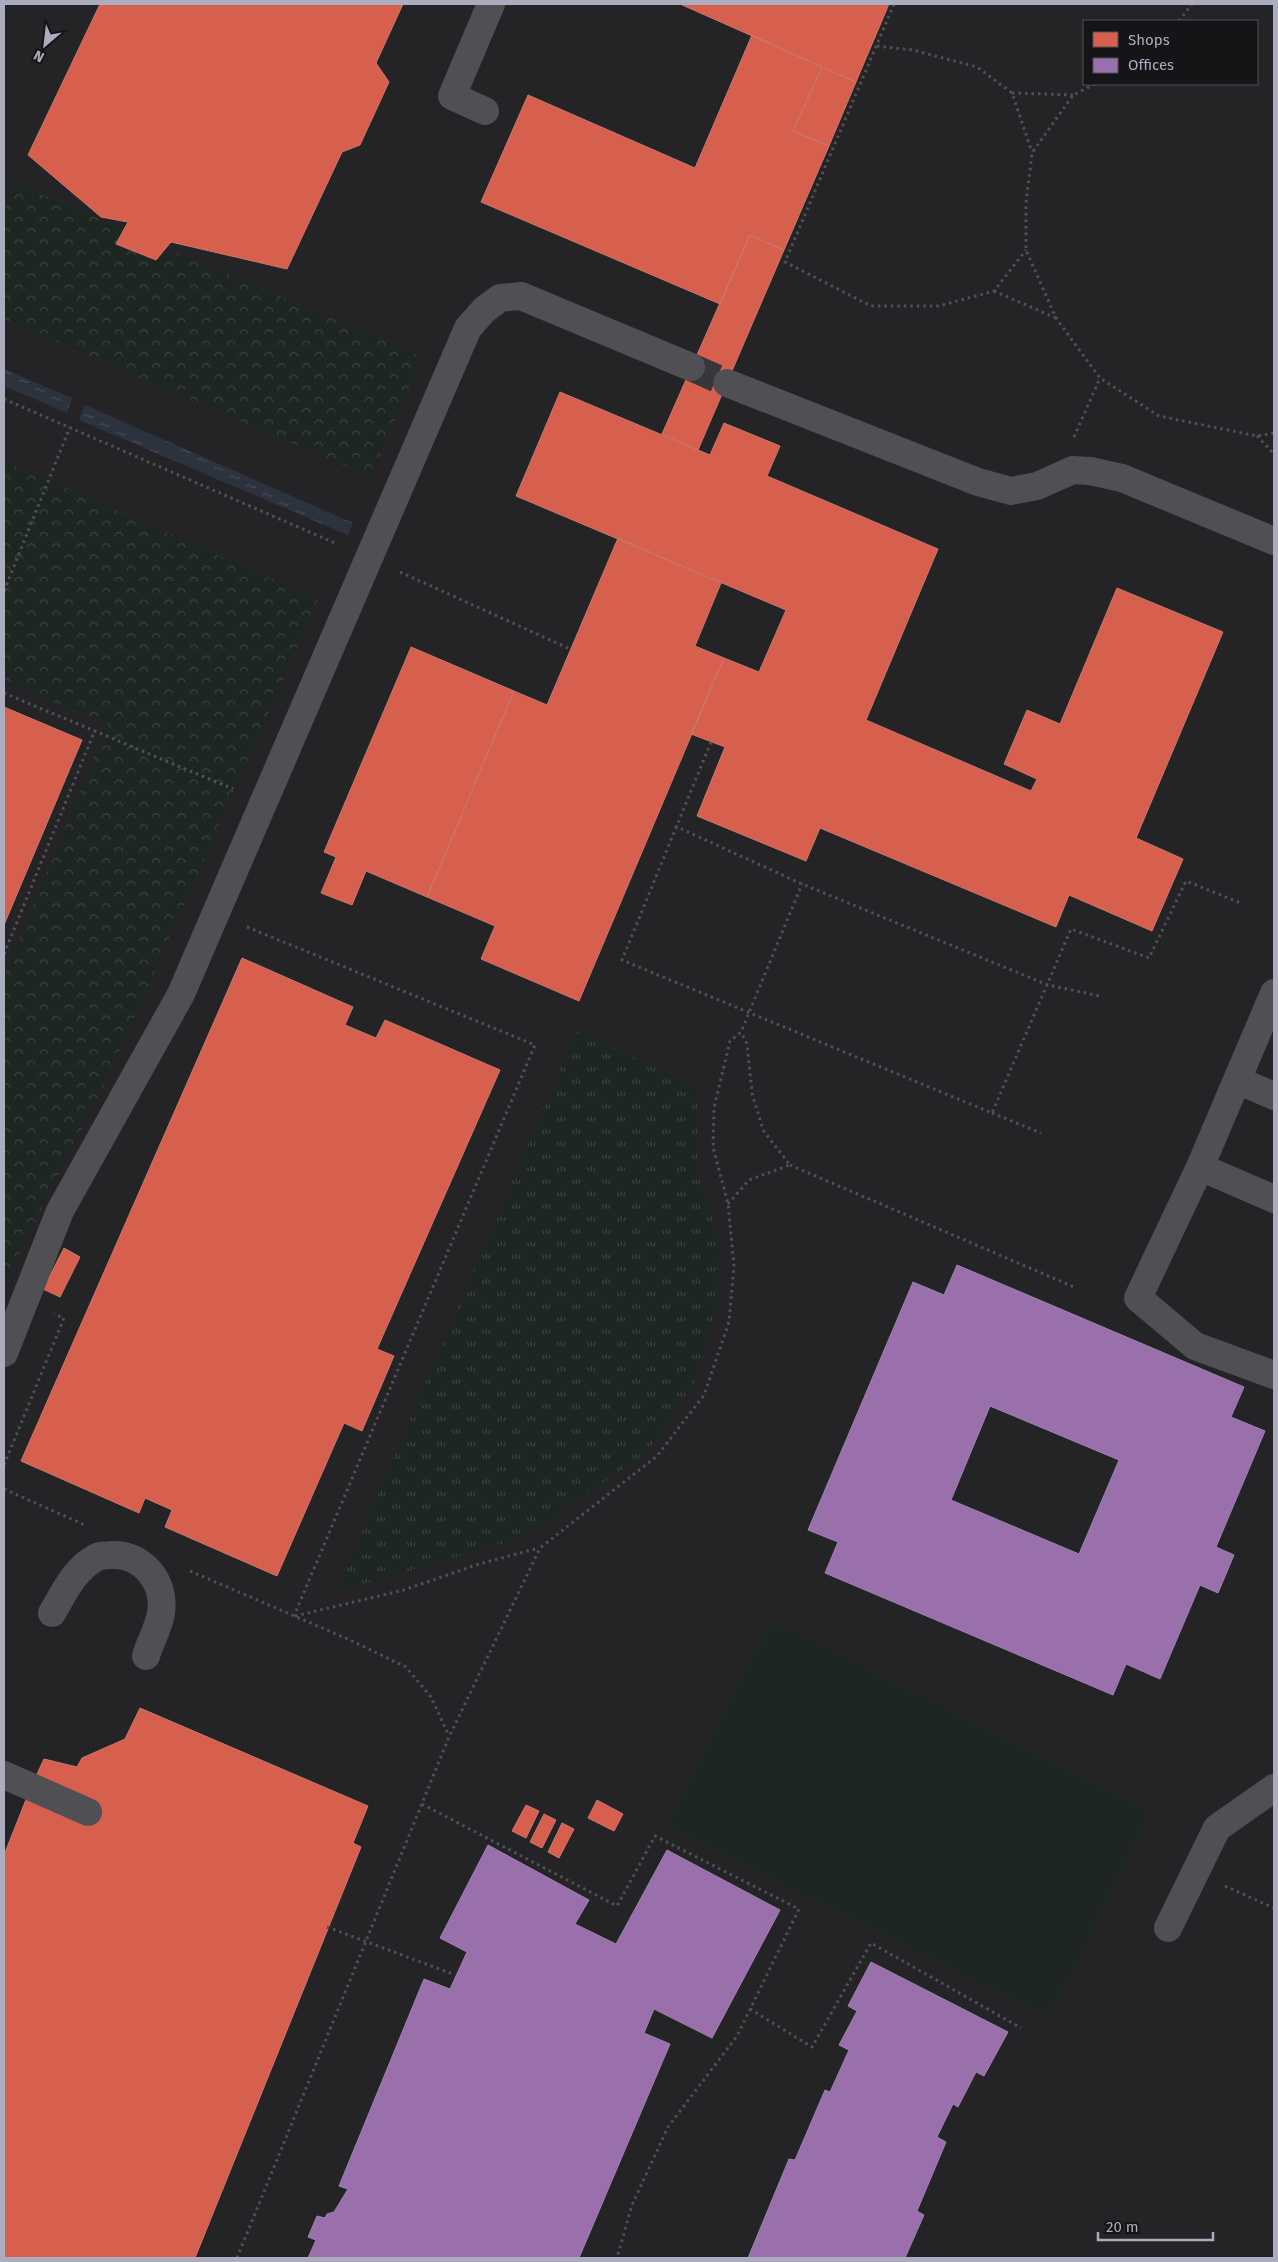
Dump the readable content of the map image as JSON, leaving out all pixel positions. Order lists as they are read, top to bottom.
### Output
{
  "legend": ["Shops", "Offices"],
  "scale_bar": "20 m",
  "north": "bottom left"
}
